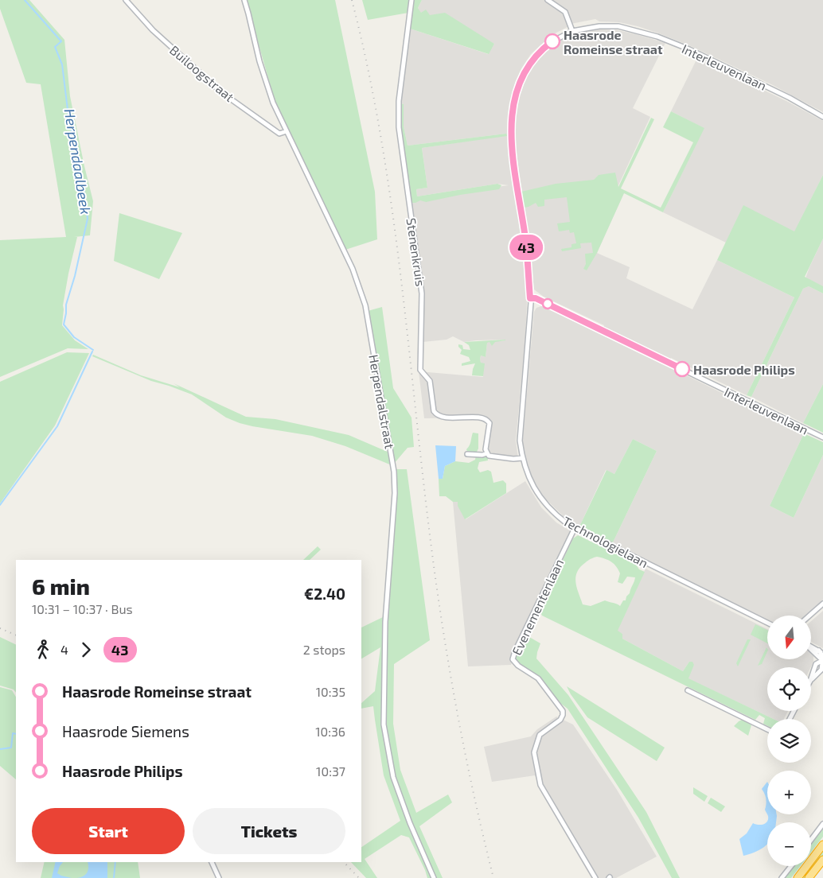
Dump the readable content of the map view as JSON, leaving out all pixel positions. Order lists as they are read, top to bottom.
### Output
{
  "streets": {
    "street": [
      "Interleuvenlaan",
      "Builoogstraat",
      "Stenenkruis",
      "Herpendalstraat",
      "Technologielaan",
      "Evenementenlaan"
    ]
  },
  "crossings": [
    ["Interleuvenlaan", "Technologielaan"],
    ["Builoogstraat", "Herpendalstraat"],
    ["Technologielaan", "Evenementenlaan"]
  ],
  "water": ["Herpendaalbeek"],
  "places": ["Haasrode Romeinse straat", "Haasrode Philips"],
  "lines": ["bus line 43"],
  "north": "bottom",
  "page": {
    "on_map": "43",
    "heading": ["6 min", "10:31 – 10:37 · Bus", "€2.40"],
    "map_buttons": ["+", "−"],
    "legs": ["4", "43", "2 stops"],
    "list": [
      {
        "name": "Haasrode Romeinse straat",
        "value": "10:35"
      },
      {
        "name": "Haasrode Siemens",
        "value": "10:36"
      },
      {
        "name": "Haasrode Philips",
        "value": "10:37"
      }
    ],
    "buttons": ["Start", "Tickets"]
  }
}
